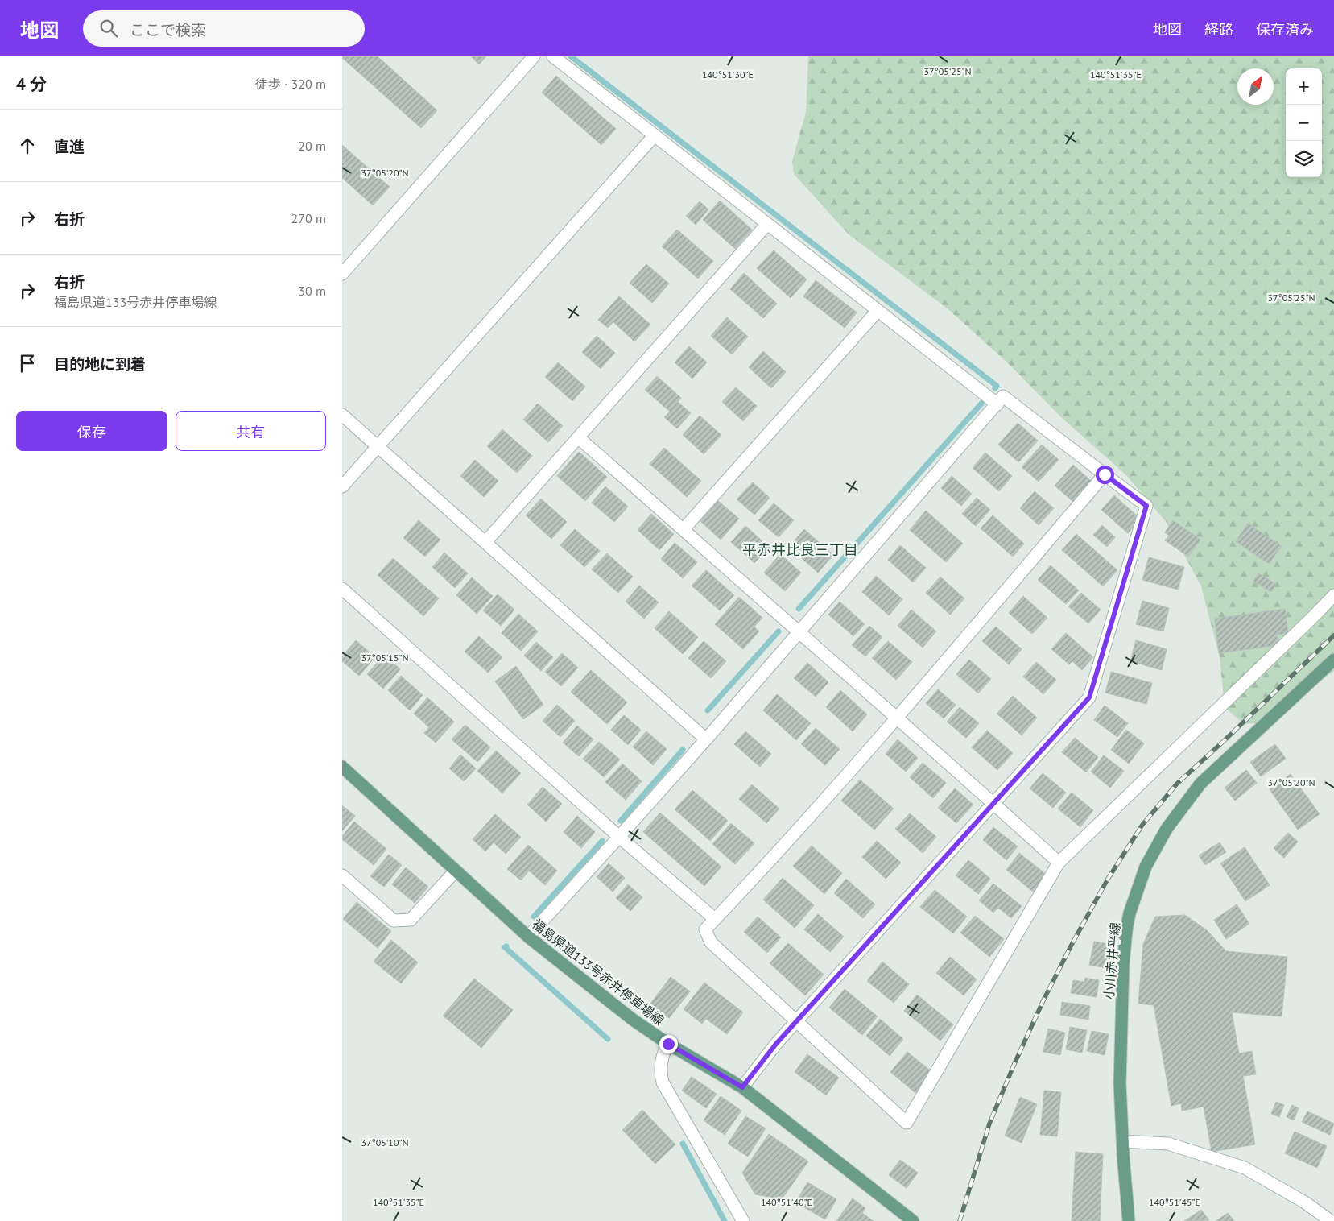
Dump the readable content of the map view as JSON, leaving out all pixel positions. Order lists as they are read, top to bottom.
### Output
{
  "streets": {
    "main road": ["小川赤井平線", "福島県道133号赤井停車場線"]
  },
  "districts": ["平赤井比良三丁目"],
  "north": "top right",
  "page": {
    "header": "地図",
    "search": "ここで検索",
    "nav": ["地図", "経路", "保存済み"],
    "heading": ["4 分", "徒歩 · 320 m"],
    "map_buttons": ["+", "−"],
    "list": [
      ["直進", "20 m"],
      ["右折", "270 m"],
      ["右折", "福島県道133号赤井停車場線", "30 m"],
      "目的地に到着"
    ],
    "buttons": ["保存", "共有"]
  },
  "coordinates": [
    "37°05'25\"N",
    "140°51'30\"E",
    "140°51'35\"E",
    "37°05'20\"N",
    "37°05'15\"N",
    "37°05'10\"N",
    "140°51'40\"E",
    "140°51'45\"E"
  ]
}
